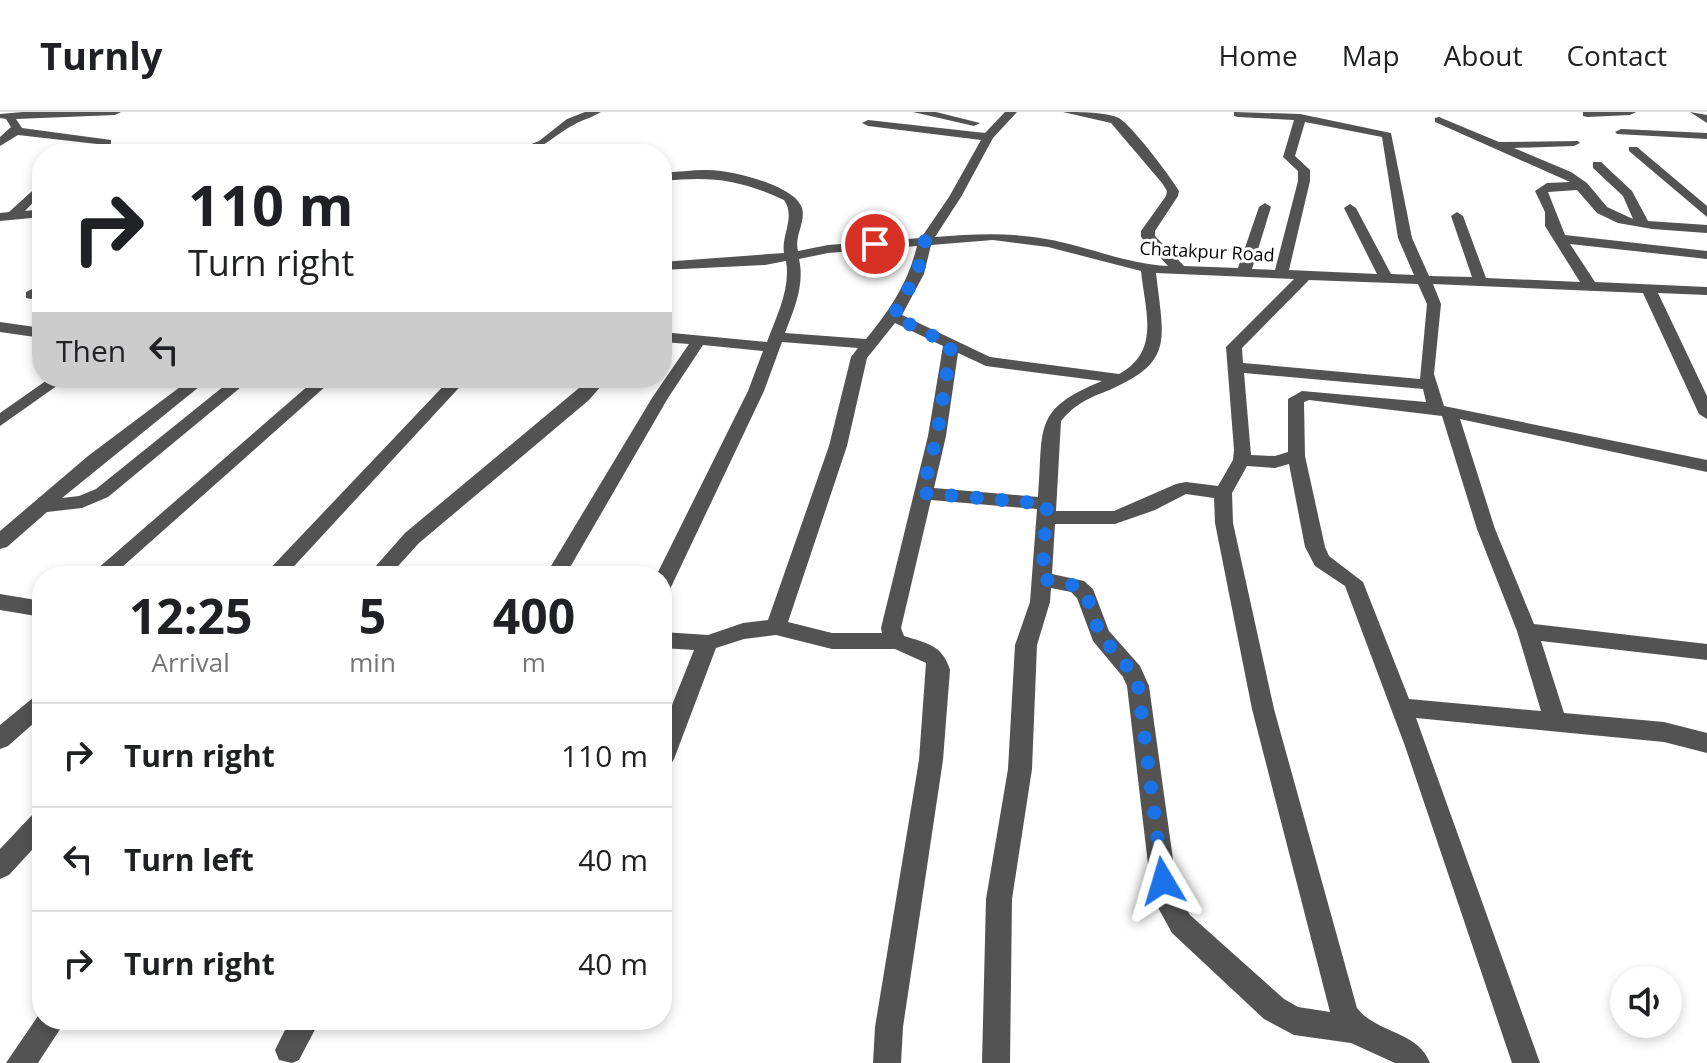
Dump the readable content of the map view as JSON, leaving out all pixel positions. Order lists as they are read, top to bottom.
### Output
{
  "streets": {
    "street": ["Chatakpur Road"]
  },
  "page": {
    "header": "Turnly",
    "nav": [
      "Home",
      "Map",
      "About",
      "Contact"
    ],
    "turn": ["110 m", "Turn right"],
    "then": "Then",
    "eta": [
      "12:25",
      "Arrival",
      "5",
      "min",
      "400",
      "m"
    ],
    "list": [
      {
        "name": "Turn right",
        "value": "110 m"
      },
      {
        "name": "Turn left",
        "value": "40 m"
      },
      {
        "name": "Turn right",
        "value": "40 m"
      }
    ]
  }
}
